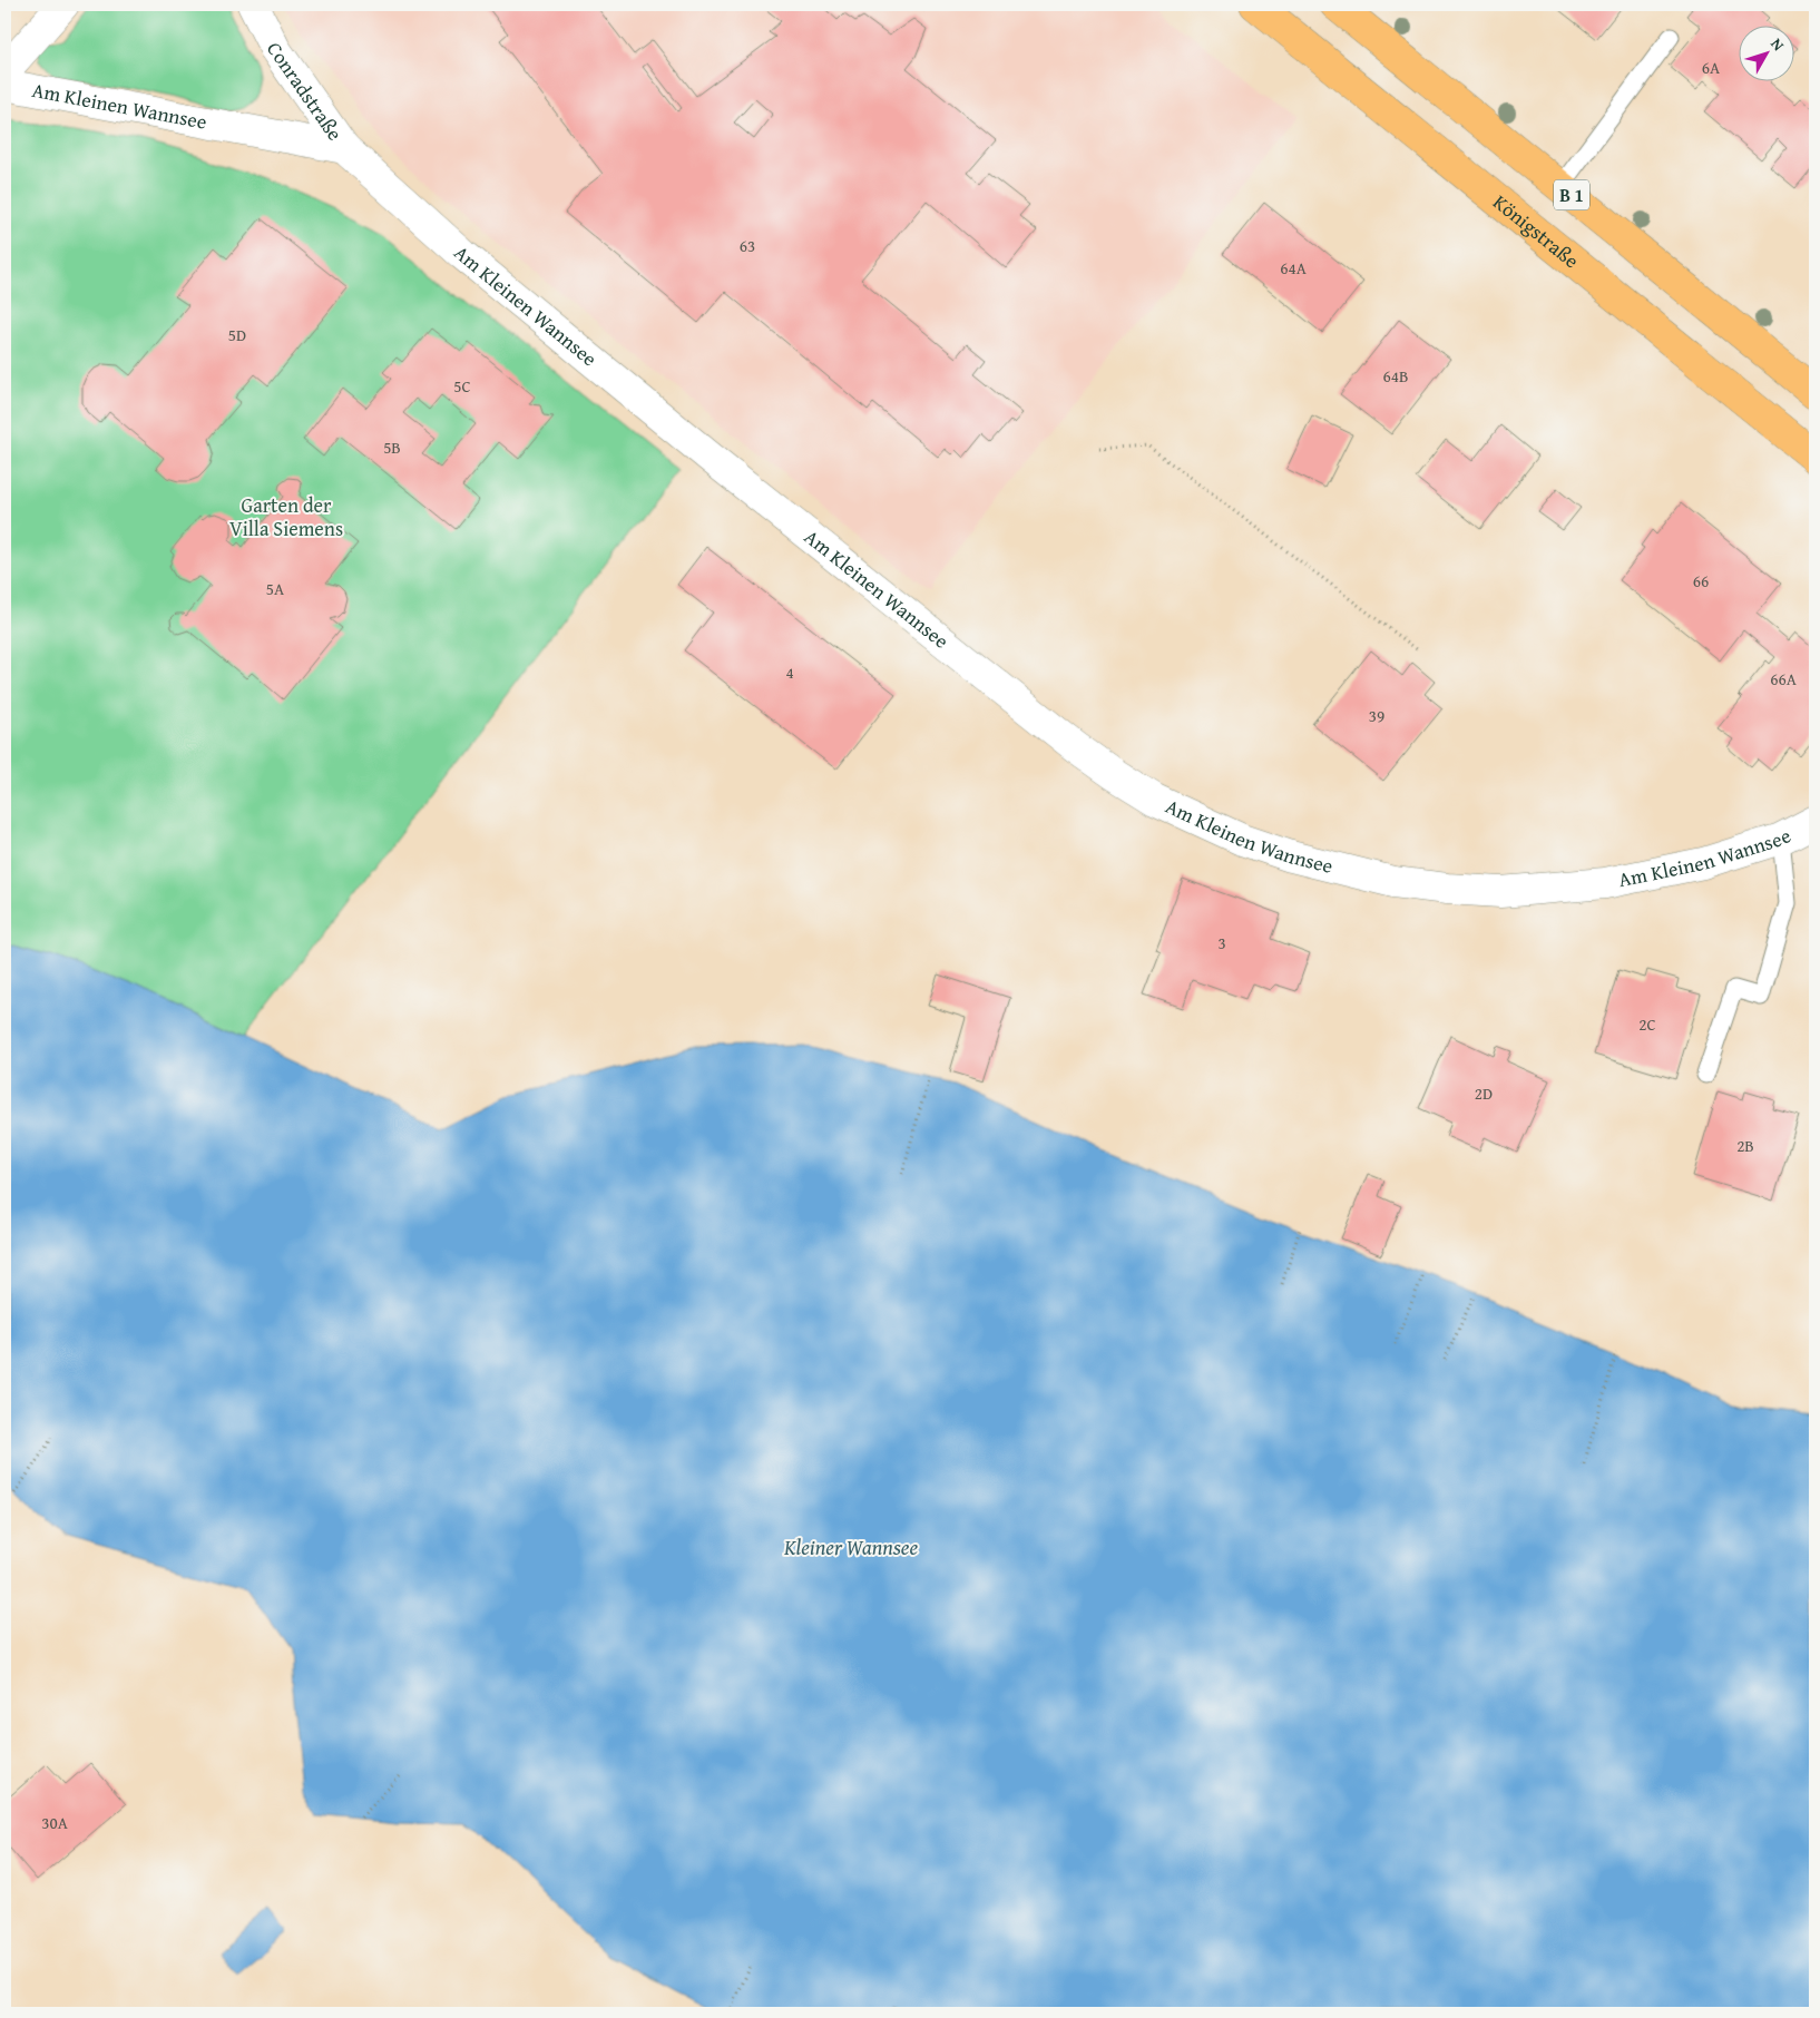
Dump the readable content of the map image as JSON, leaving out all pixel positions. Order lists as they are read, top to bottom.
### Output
{
  "streets": {
    "main road": ["B 1", "Königstraße"],
    "street": ["Conradstraße", "Am Kleinen Wannsee"]
  },
  "crossings": [
    ["Conradstraße", "Am Kleinen Wannsee"]
  ],
  "water": ["Kleiner Wannsee"],
  "parks": ["Garten der Villa Siemens"],
  "house_numbers": [
    "6A",
    "63",
    "64A",
    "5D",
    "64B",
    "5C",
    "5B",
    "66",
    "5A",
    "4",
    "66A",
    "39",
    "3",
    "2C",
    "2D",
    "2B",
    "30A"
  ],
  "north": "top right"
}
